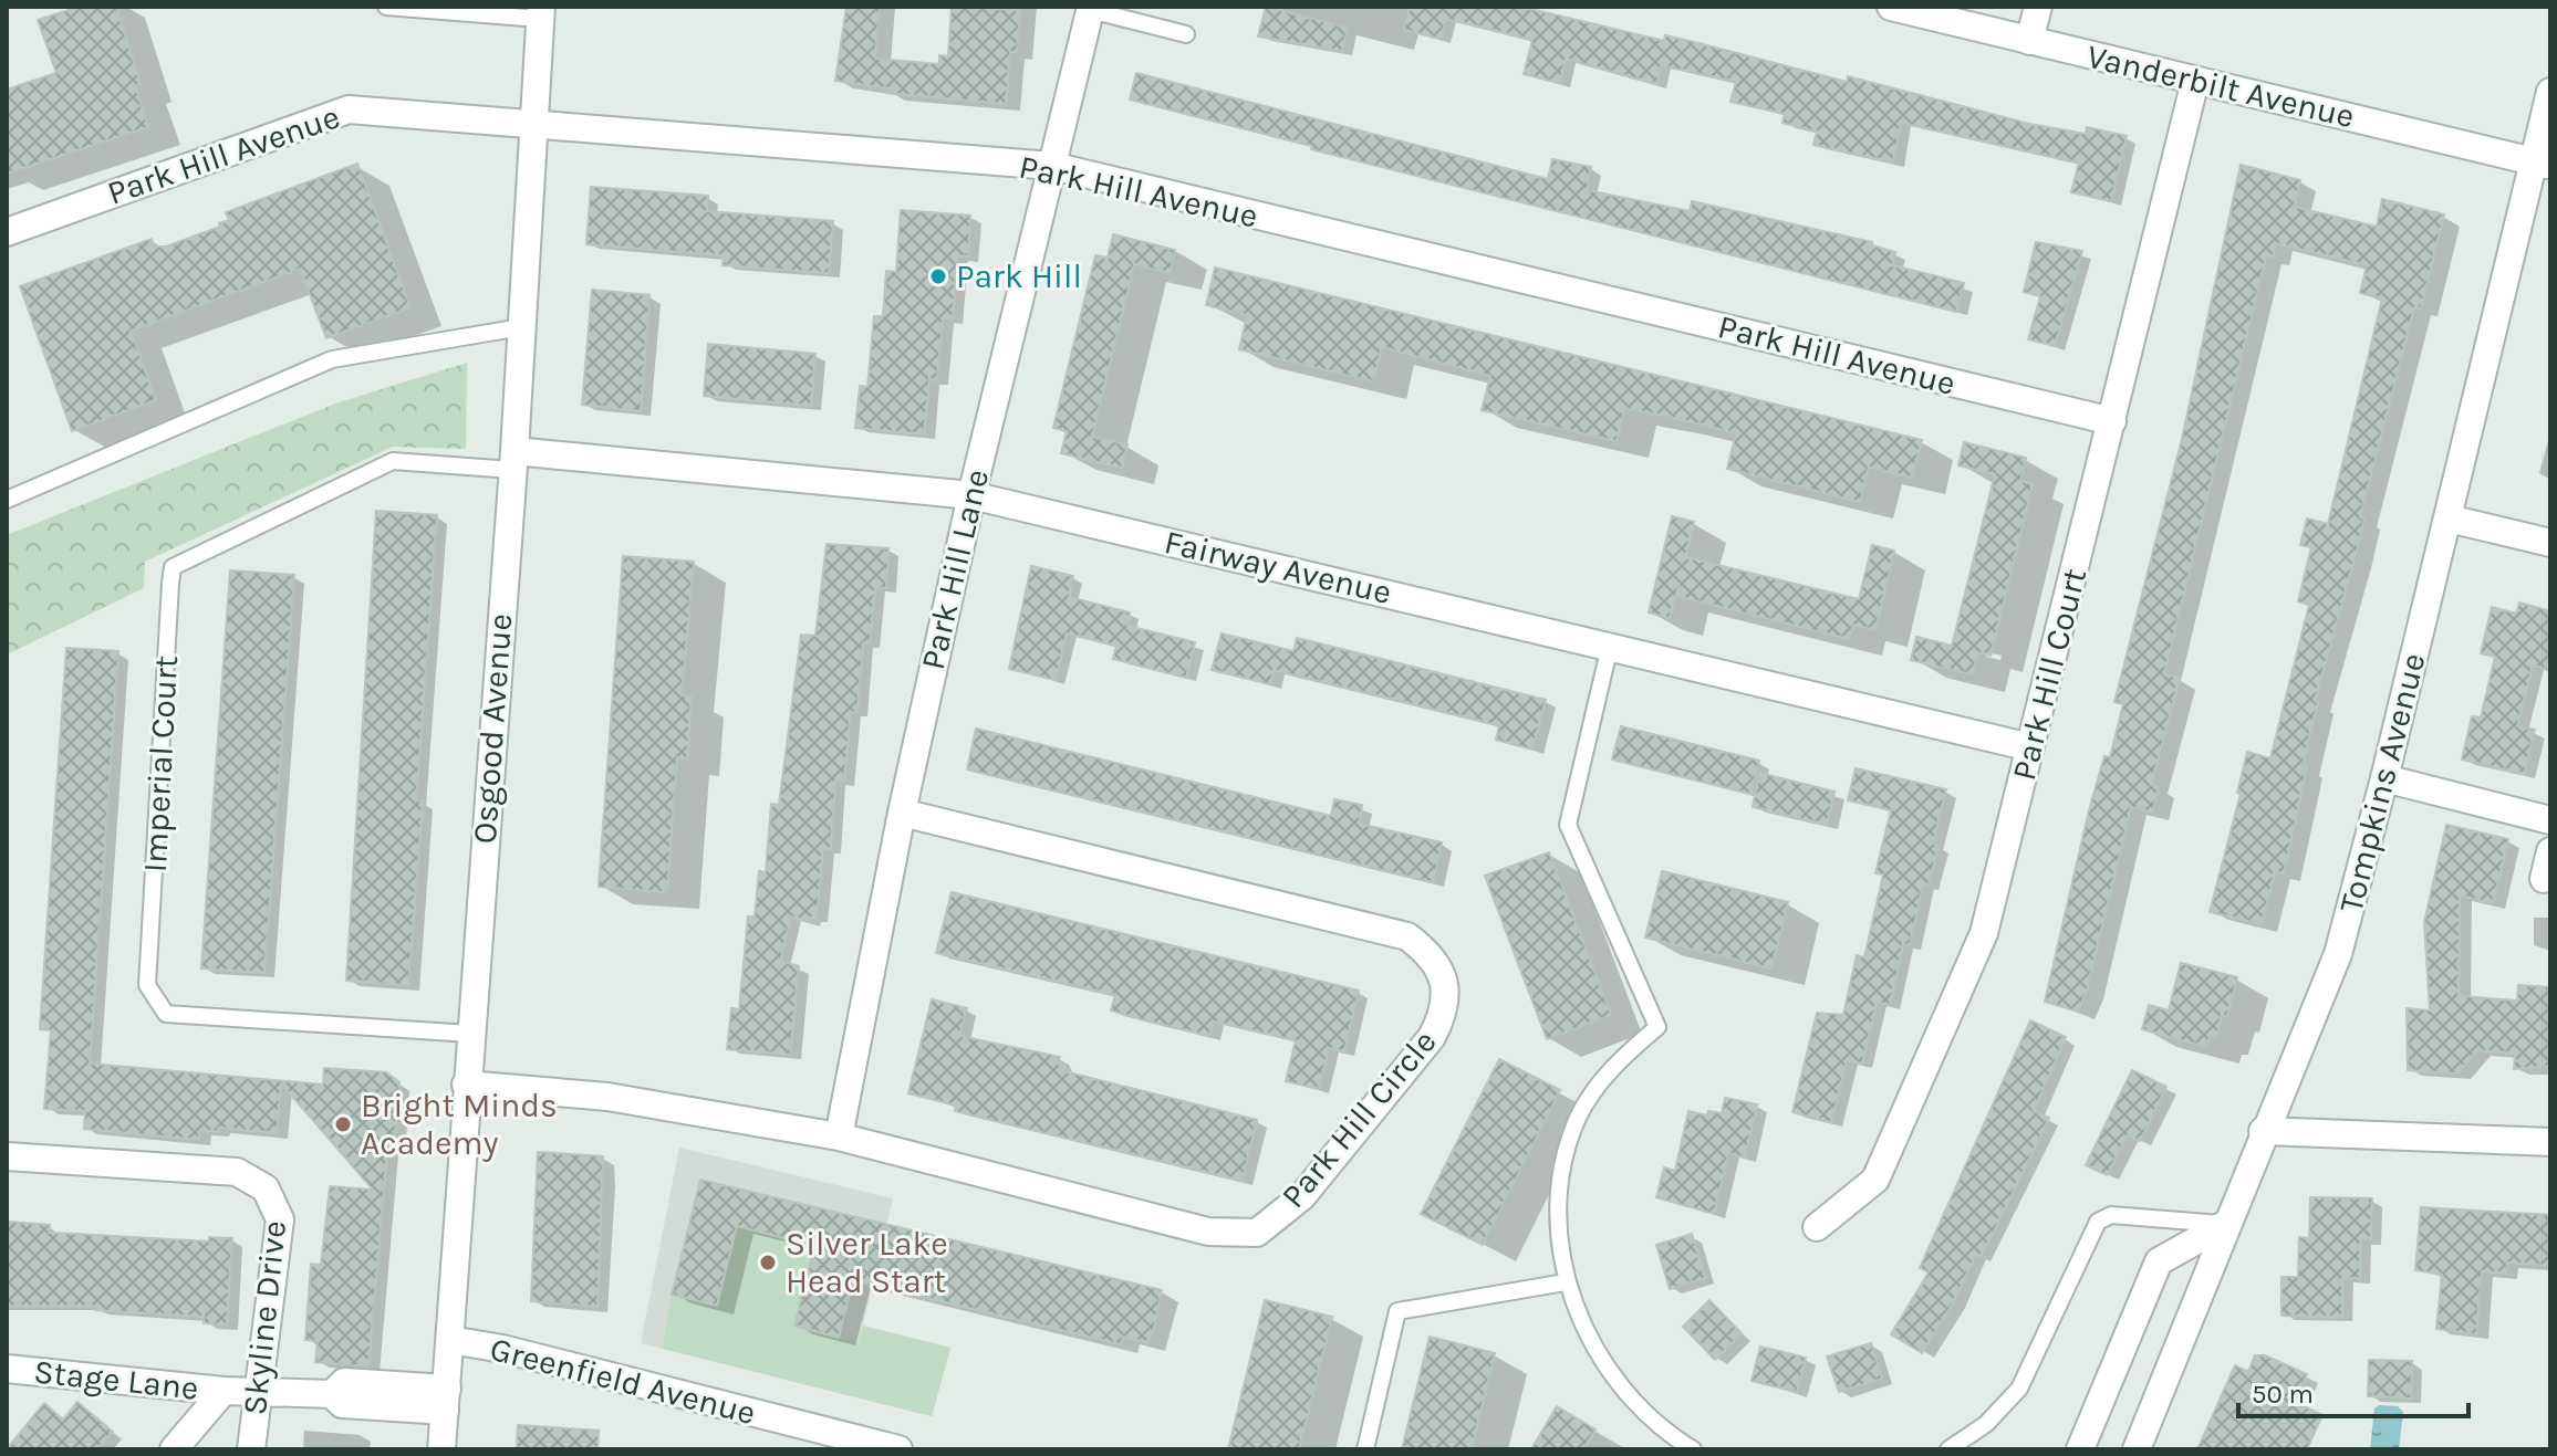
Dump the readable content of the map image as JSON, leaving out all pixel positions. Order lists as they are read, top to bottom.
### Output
{
  "streets": {
    "street": [
      "Vanderbilt Avenue",
      "Park Hill Avenue",
      "Fairway Avenue",
      "Park Hill Lane",
      "Park Hill Court",
      "Osgood Avenue",
      "Tompkins Avenue",
      "Park Hill Circle",
      "Skyline Drive",
      "Stage Lane",
      "Greenfield Avenue"
    ],
    "lane": ["Imperial Court"]
  },
  "crossings": [
    ["Vanderbilt Avenue", "Park Hill Court"],
    ["Vanderbilt Avenue", "Tompkins Avenue"],
    ["Park Hill Avenue", "Park Hill Lane"],
    ["Park Hill Avenue", "Park Hill Court"],
    ["Park Hill Avenue", "Osgood Avenue"],
    ["Fairway Avenue", "Park Hill Lane"],
    ["Fairway Avenue", "Park Hill Court"],
    ["Fairway Avenue", "Osgood Avenue"],
    ["Fairway Avenue", "Imperial Court"],
    ["Park Hill Lane", "Park Hill Circle"],
    ["Osgood Avenue", "Imperial Court"],
    ["Osgood Avenue", "Park Hill Circle"],
    ["Osgood Avenue", "Stage Lane"],
    ["Osgood Avenue", "Greenfield Avenue"],
    ["Skyline Drive", "Stage Lane"]
  ],
  "places": ["Park Hill", "Bright Minds Academy", "Silver Lake Head Start"],
  "scale_bar": "50 m"
}
